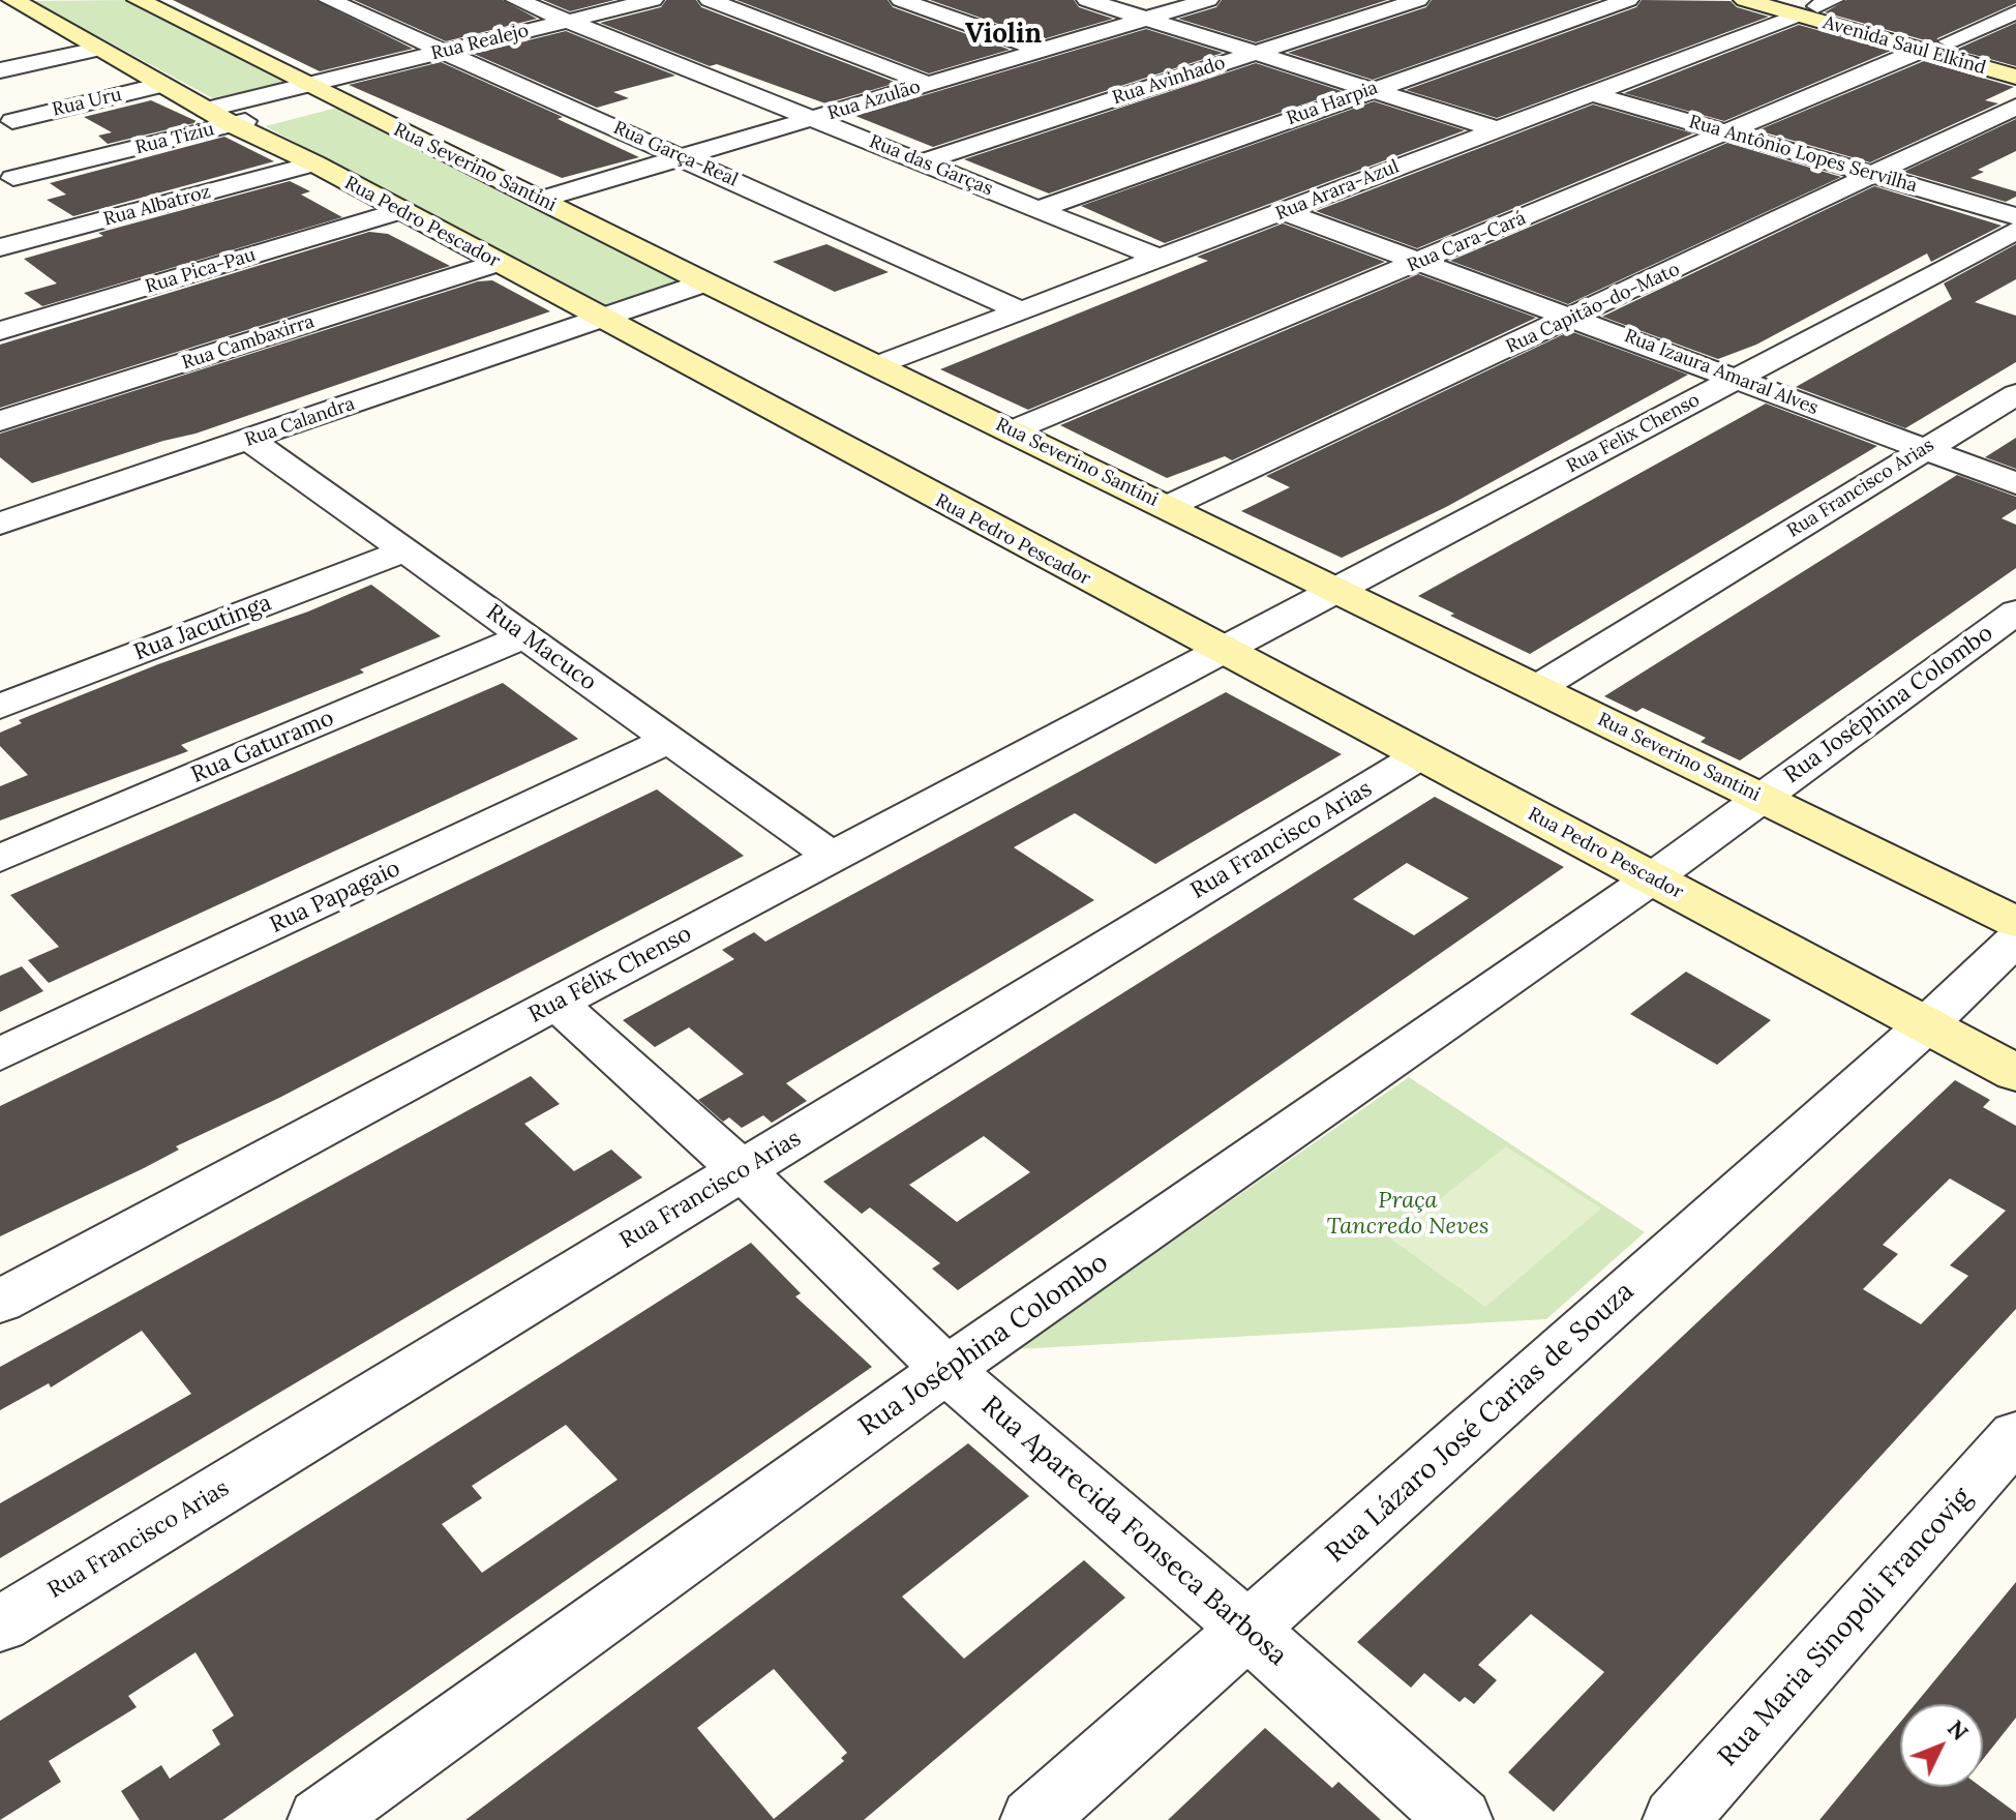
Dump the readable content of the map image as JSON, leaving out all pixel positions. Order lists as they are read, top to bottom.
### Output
{
  "streets": {
    "street": [
      "Rua Realejo",
      "Avenida Saul Elkind",
      "Rua Avinhado",
      "Rua Azulão",
      "Rua Uru",
      "Rua Harpia",
      "Rua Tiziu",
      "Rua Garça-Real",
      "Rua Antônio Lopes Servilha",
      "Rua das Garças",
      "Rua Severino Santini",
      "Rua Arara-Azul",
      "Rua Albatroz",
      "Rua Pedro Pescador",
      "Rua Cara-Cará",
      "Rua Pica-Pau",
      "Rua Capitão-do-Mato",
      "Rua Cambaxirra",
      "Rua Izaura Amaral Alves",
      "Rua Calandra",
      "Rua Felix Chenso",
      "Rua Francisco Arias",
      "Rua Jacutinga",
      "Rua Macuco",
      "Rua Joséphina Colombo",
      "Rua Gaturamo",
      "Rua Papagaio",
      "Rua Félix Chenso",
      "Rua Lázaro José Carias de Souza",
      "Rua Aparecida Fonseca Barbosa",
      "Rua Maria Sinopoli Francovig"
    ]
  },
  "crossings": [
    ["Rua Realejo", "Rua Tiziu"],
    ["Rua Realejo", "Rua Garça-Real"],
    ["Rua Realejo", "Rua das Garças"],
    ["Rua Realejo", "Rua Severino Santini"],
    ["Avenida Saul Elkind", "Rua Arara-Azul"],
    ["Avenida Saul Elkind", "Rua Cara-Cará"],
    ["Rua Avinhado", "Rua das Garças"],
    ["Rua Azulão", "Rua Garça-Real"],
    ["Rua Azulão", "Rua das Garças"],
    ["Rua Azulão", "Rua Severino Santini"],
    ["Rua Uru", "Rua Tiziu"],
    ["Rua Uru", "Rua Pedro Pescador"],
    ["Rua Harpia", "Rua das Garças"],
    ["Rua Tiziu", "Rua Severino Santini"],
    ["Rua Tiziu", "Rua Pedro Pescador"],
    ["Rua Garça-Real", "Rua Arara-Azul"],
    ["Rua Antônio Lopes Servilha", "Rua Arara-Azul"],
    ["Rua Antônio Lopes Servilha", "Rua Cara-Cará"],
    ["Rua Antônio Lopes Servilha", "Rua Capitão-do-Mato"],
    ["Rua das Garças", "Rua Arara-Azul"],
    ["Rua Severino Santini", "Rua Arara-Azul"],
    ["Rua Severino Santini", "Rua Cara-Cará"],
    ["Rua Severino Santini", "Rua Capitão-do-Mato"],
    ["Rua Severino Santini", "Rua Calandra"],
    ["Rua Severino Santini", "Rua Felix Chenso"],
    ["Rua Severino Santini", "Rua Francisco Arias"],
    ["Rua Severino Santini", "Rua Joséphina Colombo"],
    ["Rua Arara-Azul", "Rua Izaura Amaral Alves"],
    ["Rua Albatroz", "Rua Pedro Pescador"],
    ["Rua Pedro Pescador", "Rua Pica-Pau"],
    ["Rua Pedro Pescador", "Rua Cambaxirra"],
    ["Rua Pedro Pescador", "Rua Calandra"],
    ["Rua Pedro Pescador", "Rua Felix Chenso"],
    ["Rua Pedro Pescador", "Rua Francisco Arias"],
    ["Rua Pedro Pescador", "Rua Joséphina Colombo"],
    ["Rua Pedro Pescador", "Rua Félix Chenso"],
    ["Rua Pedro Pescador", "Rua Lázaro José Carias de Souza"],
    ["Rua Cara-Cará", "Rua Izaura Amaral Alves"],
    ["Rua Capitão-do-Mato", "Rua Izaura Amaral Alves"],
    ["Rua Izaura Amaral Alves", "Rua Felix Chenso"],
    ["Rua Izaura Amaral Alves", "Rua Francisco Arias"],
    ["Rua Calandra", "Rua Macuco"],
    ["Rua Felix Chenso", "Rua Félix Chenso"],
    ["Rua Francisco Arias", "Rua Aparecida Fonseca Barbosa"],
    ["Rua Jacutinga", "Rua Macuco"],
    ["Rua Macuco", "Rua Gaturamo"],
    ["Rua Macuco", "Rua Papagaio"],
    ["Rua Macuco", "Rua Félix Chenso"],
    ["Rua Joséphina Colombo", "Rua Aparecida Fonseca Barbosa"],
    ["Rua Félix Chenso", "Rua Aparecida Fonseca Barbosa"],
    ["Rua Lázaro José Carias de Souza", "Rua Aparecida Fonseca Barbosa"]
  ],
  "districts": ["Violin"],
  "parks": ["Praça Tancredo Neves"],
  "north": "top right"
}
